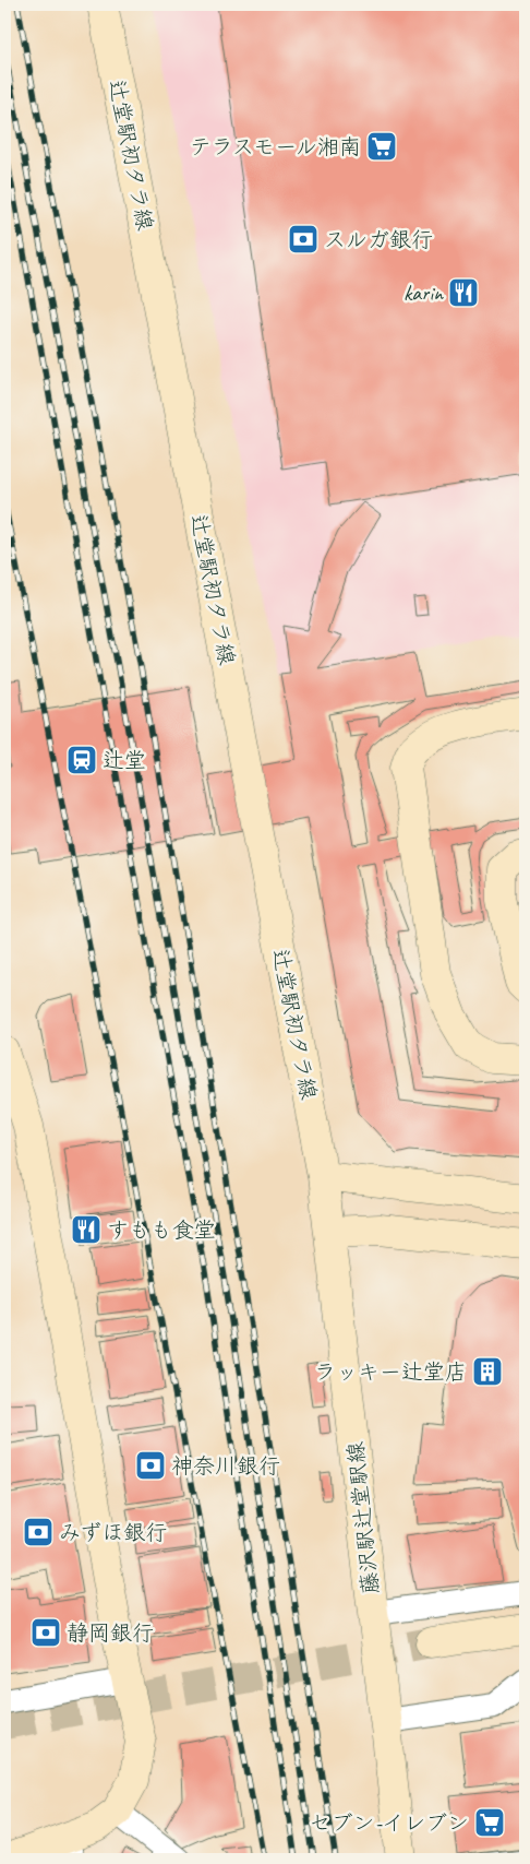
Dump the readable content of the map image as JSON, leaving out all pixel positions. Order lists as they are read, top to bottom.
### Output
{
  "streets": {
    "street": ["辻堂駅初タラ線", "藤沢駅辻堂駅線"]
  },
  "crossings": [
    ["辻堂駅初タラ線", "藤沢駅辻堂駅線"]
  ],
  "places": {
    "supermarket": ["テラスモール湘南", "セブン-イレブン"],
    "bank": [
      "スルガ銀行",
      "神奈川銀行",
      "みずほ銀行",
      "静岡銀行"
    ],
    "restaurant": ["karin", "すもも食堂"],
    "station": ["辻堂"],
    "building": ["ラッキー辻堂店"]
  }
}
